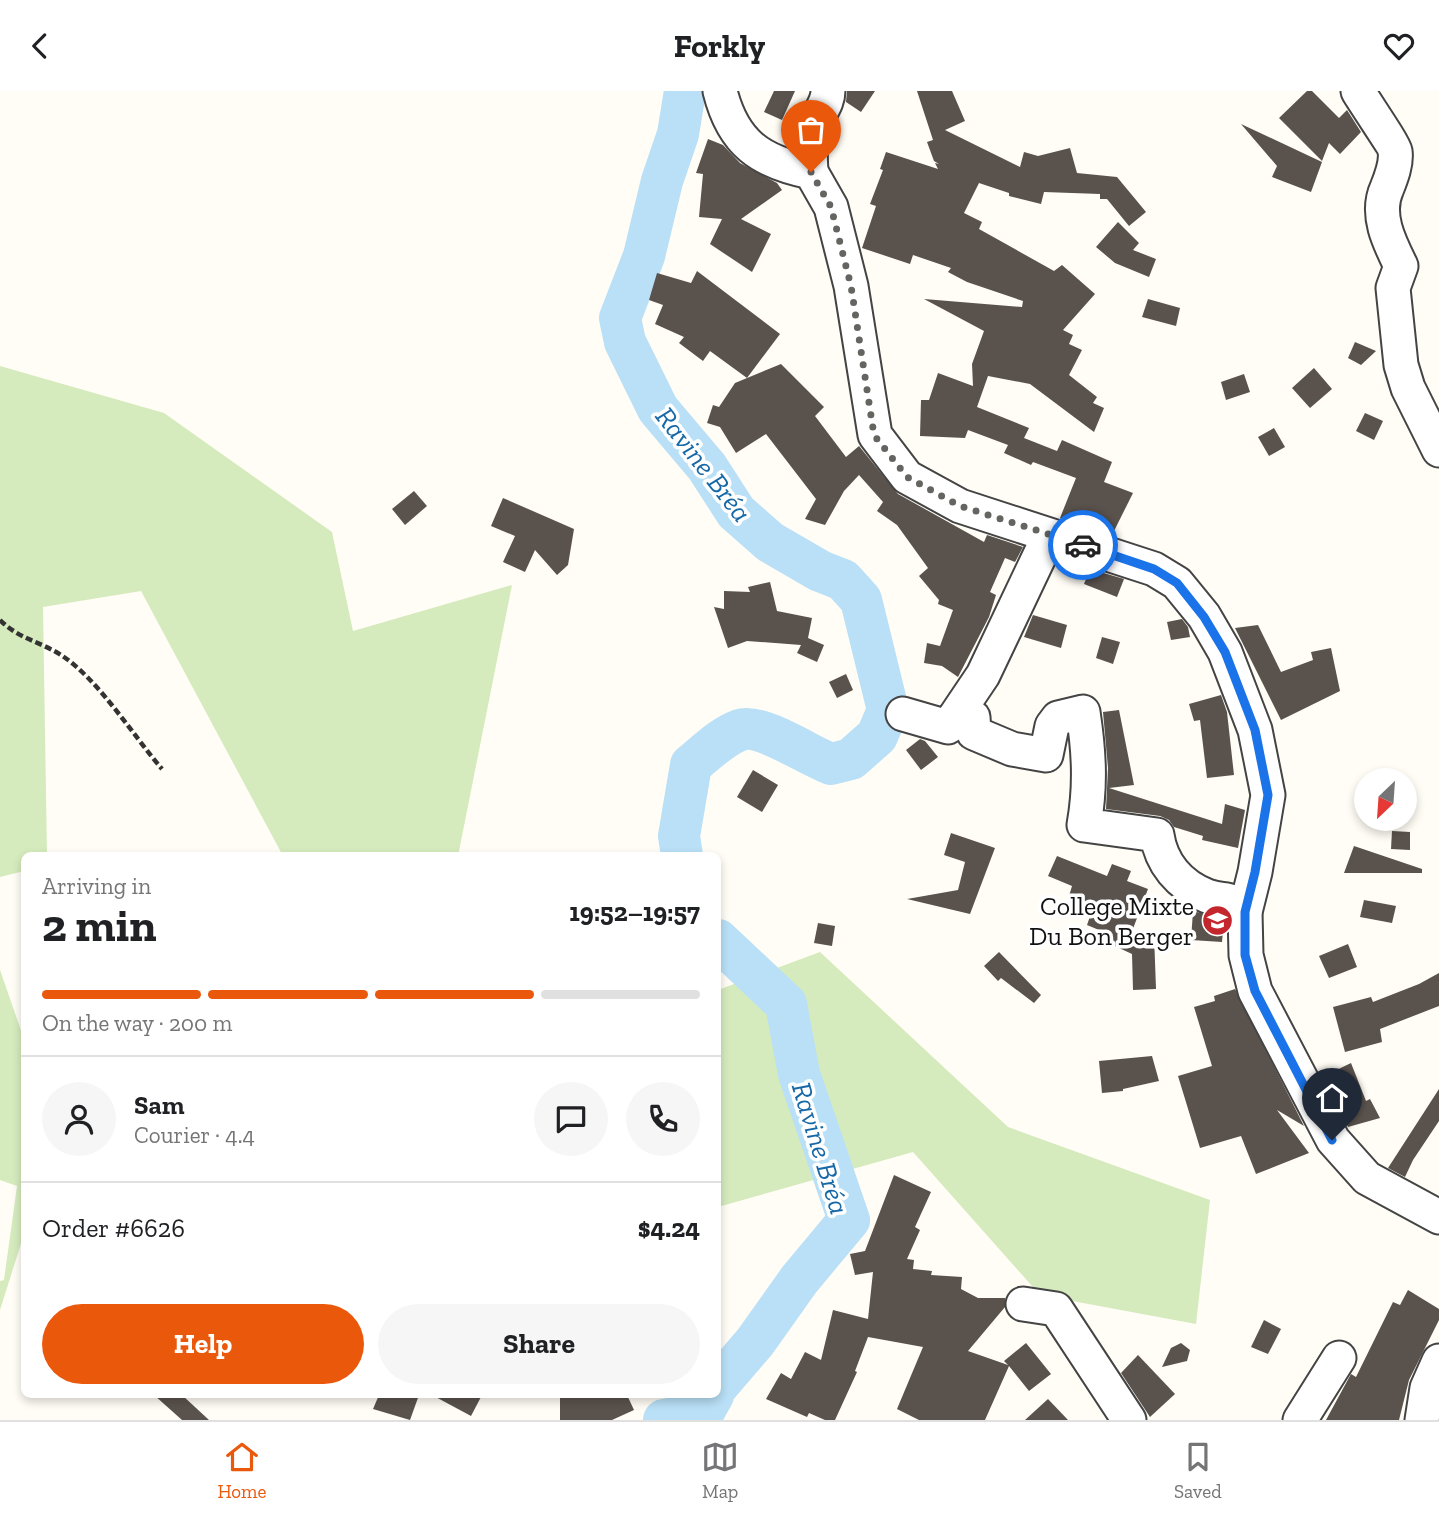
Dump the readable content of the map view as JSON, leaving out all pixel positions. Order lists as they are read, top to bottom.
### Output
{
  "water": ["Ravine Bréa"],
  "places": {
    "school or university": ["College Mixte Du Bon Berger"]
  },
  "north": "bottom left",
  "page": {
    "header": "Forkly",
    "heading": ["2 min", "Arriving in", "19:52–19:57"],
    "panel": [
      "Sam",
      "Courier · 4.4",
      "Order #6626",
      "$4.24"
    ],
    "bar": "On the way · 200 m",
    "buttons": ["Help", "Share"],
    "tabs": ["Home", "Map", "Saved"]
  }
}
